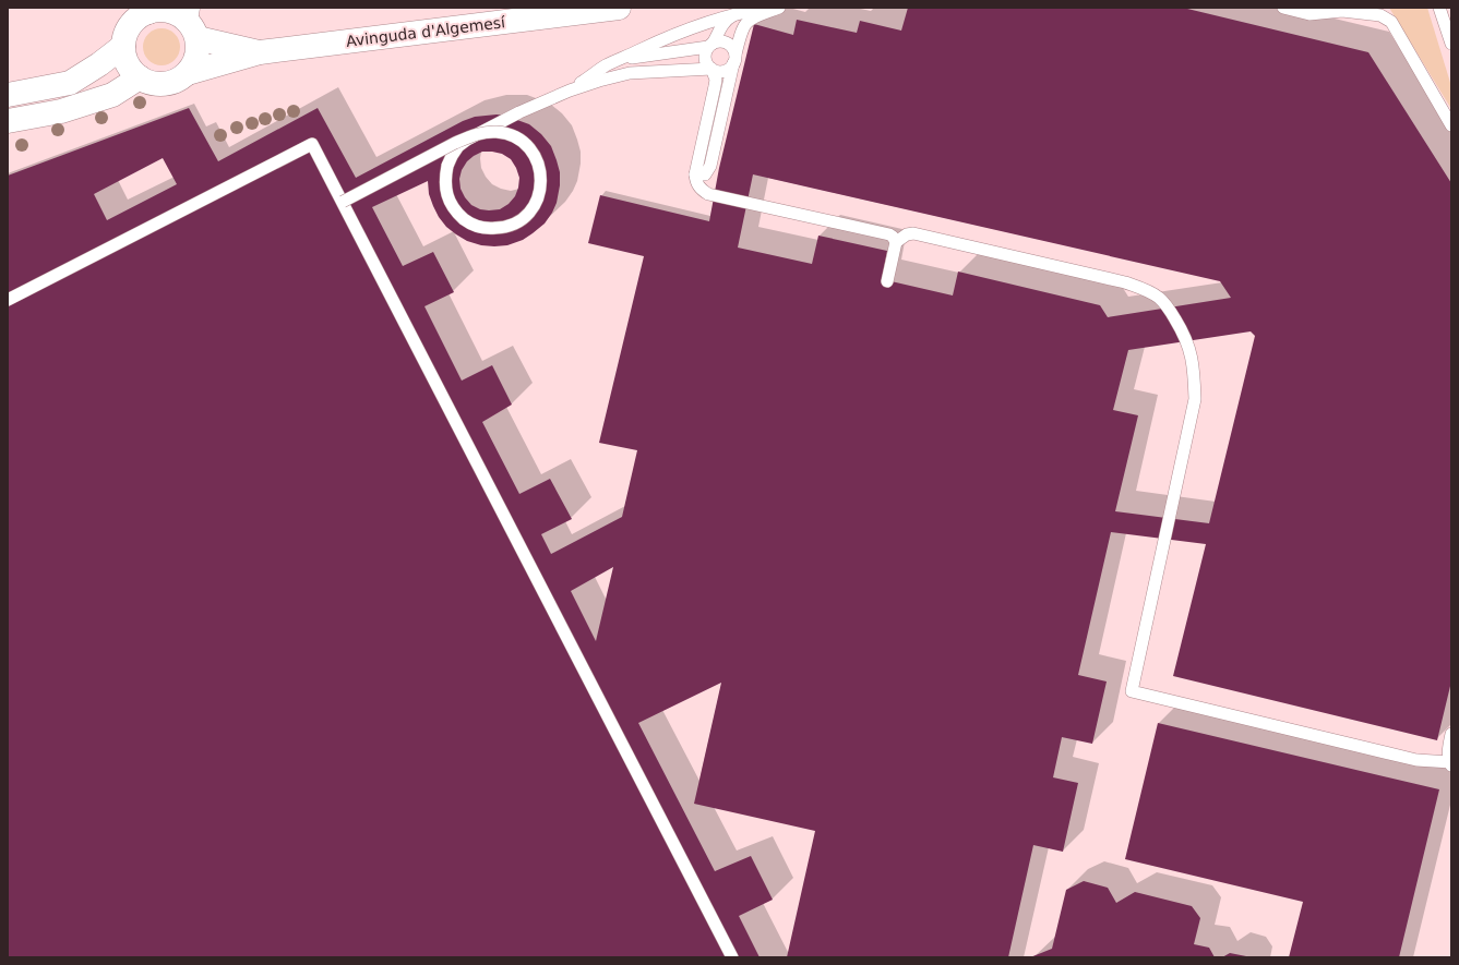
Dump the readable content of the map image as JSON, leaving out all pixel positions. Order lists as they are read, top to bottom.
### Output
{
  "streets": {
    "street": ["Avinguda d'Algemesí"]
  }
}
